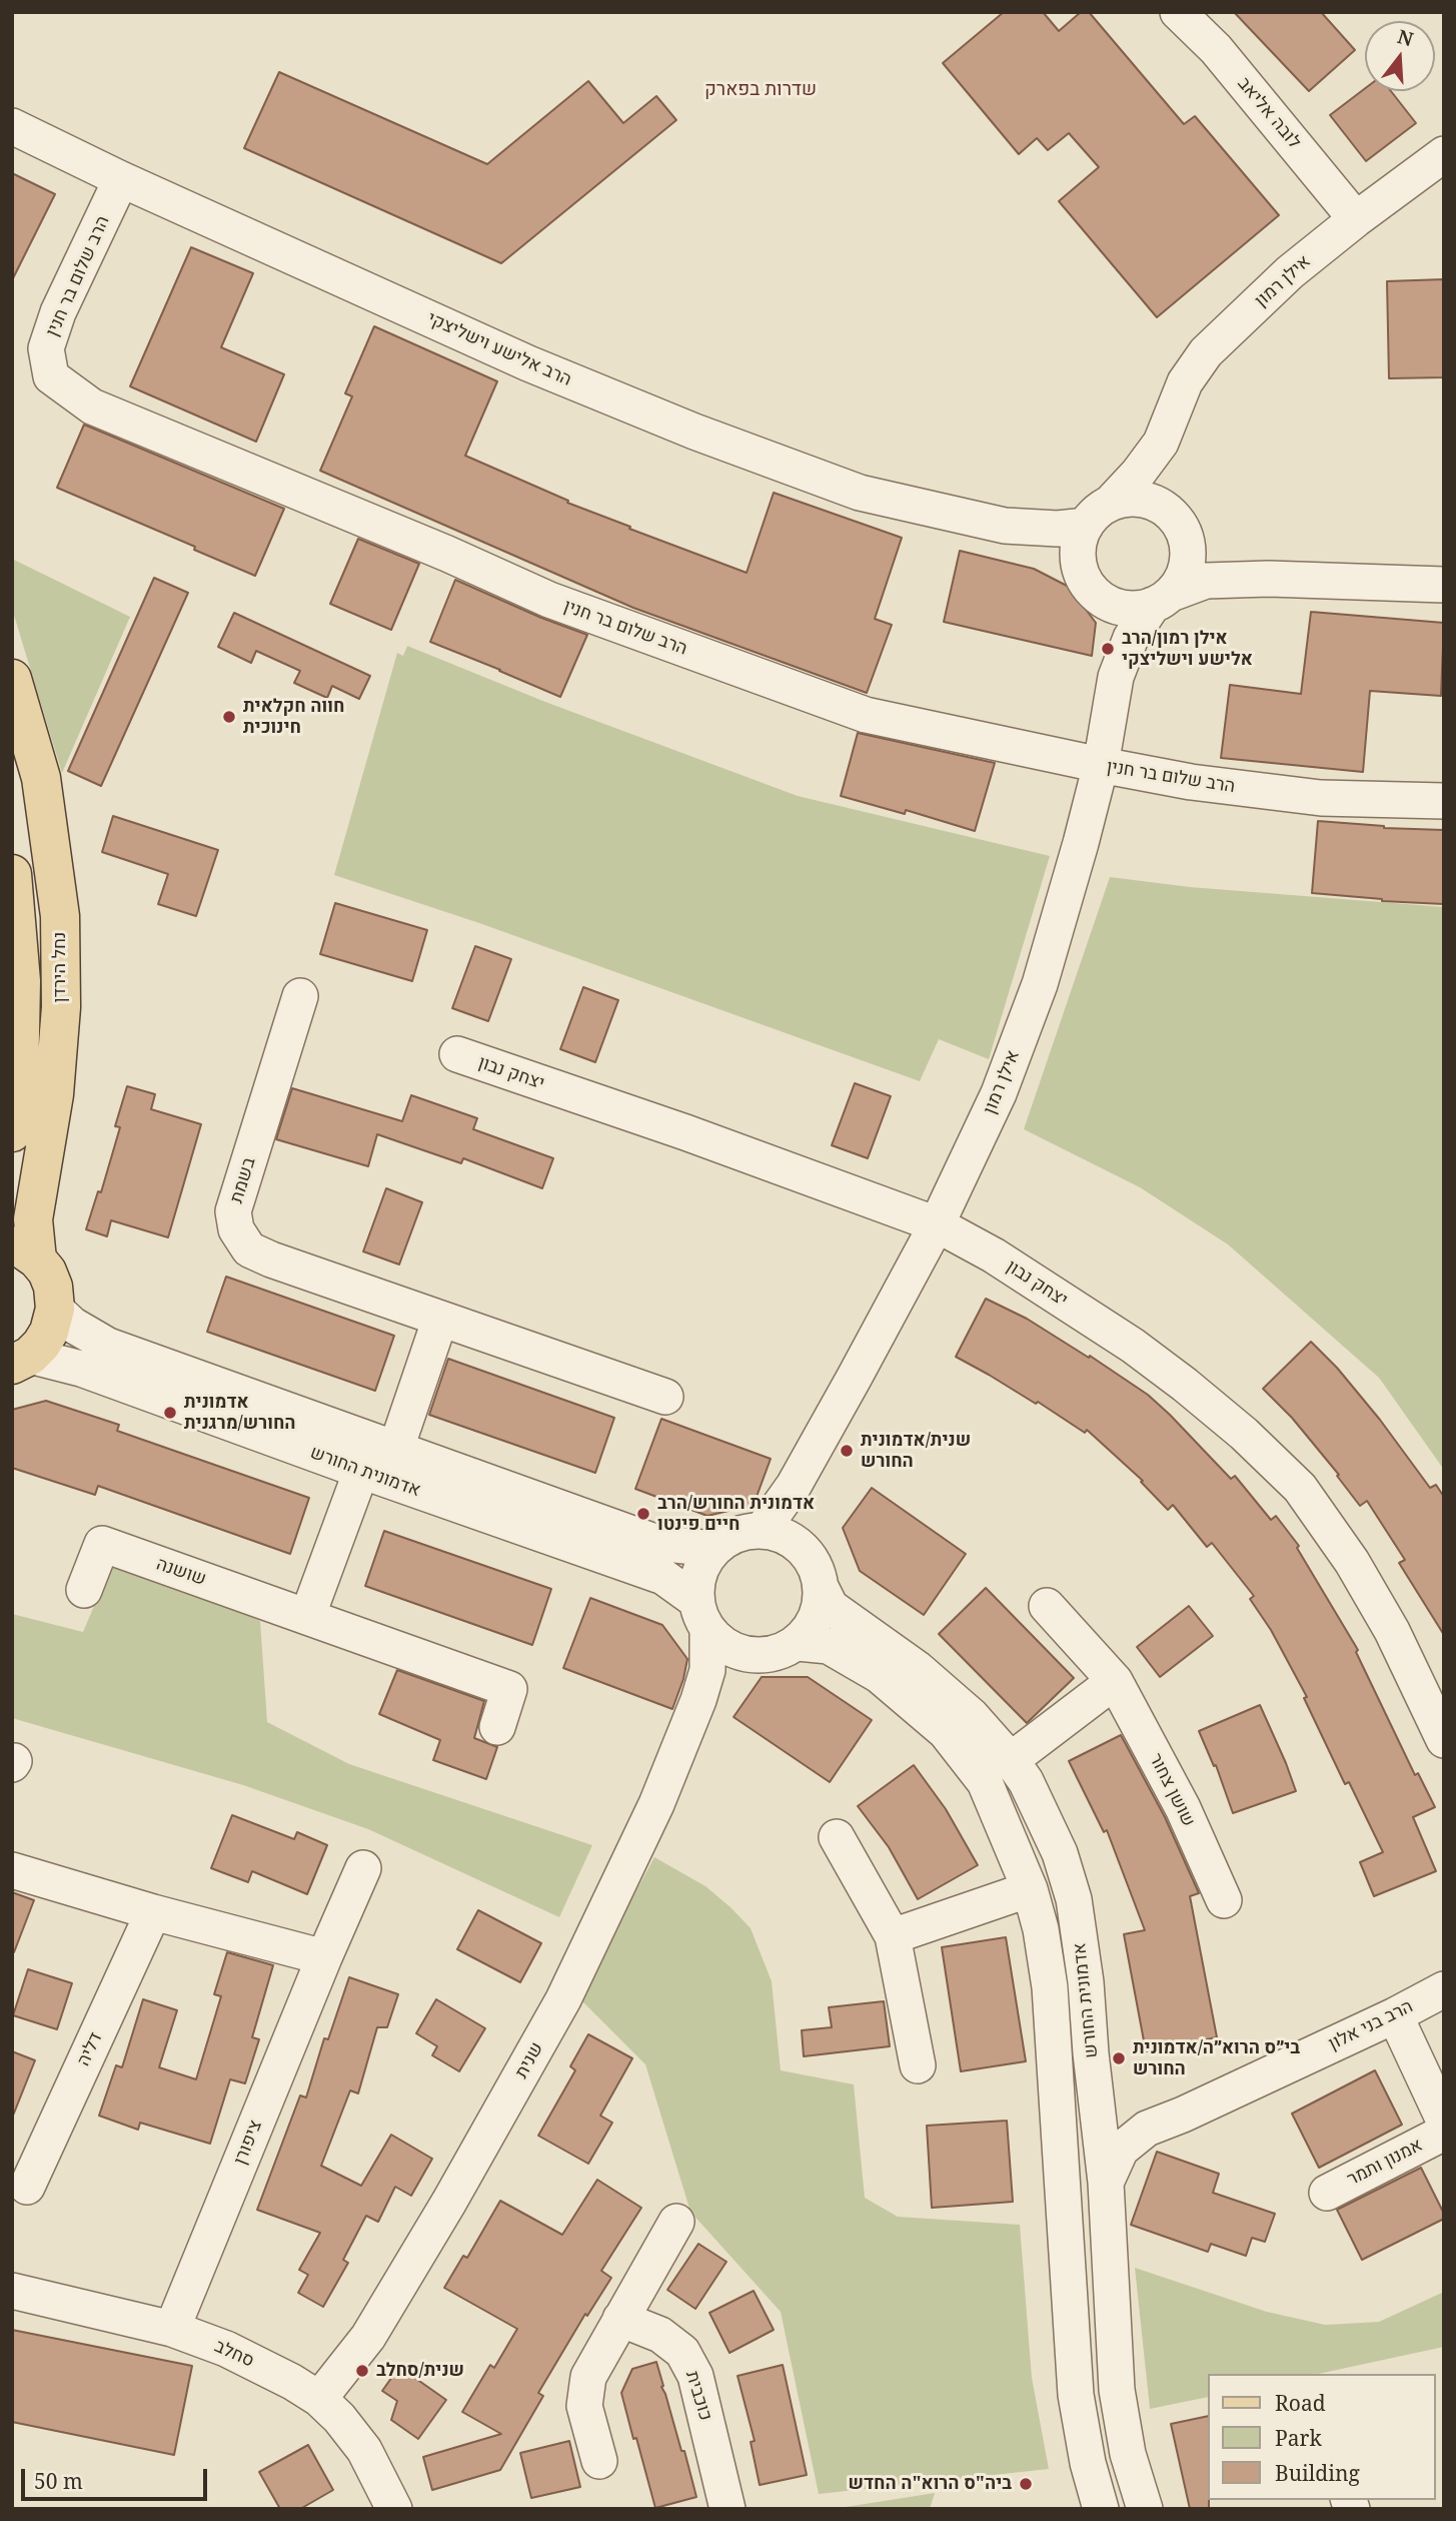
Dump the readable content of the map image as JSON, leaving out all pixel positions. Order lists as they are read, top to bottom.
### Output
{
  "streets": {
    "main road": ["נחל הירדן"],
    "street": [
      "לובה אליאב",
      "הרב שלום בר חנין",
      "אילן רמון",
      "הרב אלישע וישליצקי",
      "יצחק נבון",
      "בשמת",
      "אדמונית החורש",
      "שושנה",
      "שושן צחור",
      "הרב בני אלון",
      "דליה",
      "שנית",
      "ציפורן",
      "אמנון ותמר",
      "סחלב",
      "כוכבית"
    ]
  },
  "crossings": [
    ["לובה אליאב", "אילן רמון"],
    ["הרב שלום בר חנין", "אילן רמון"],
    ["הרב שלום בר חנין", "הרב אלישע וישליצקי"],
    ["אילן רמון", "הרב אלישע וישליצקי"],
    ["אילן רמון", "יצחק נבון"],
    ["אילן רמון", "אדמונית החורש"],
    ["אילן רמון", "שנית"],
    ["אדמונית החורש", "הרב בני אלון"],
    ["אדמונית החורש", "שנית"],
    ["שנית", "סחלב"],
    ["ציפורן", "סחלב"]
  ],
  "districts": ["שדרות בפארק"],
  "places": [
    "אילן רמון/הרב אלישע וישליצקי",
    "חווה חקלאית חינוכית",
    "אדמונית החורש/מרגנית",
    "שנית/אדמונית החורש",
    "אדמונית החורש/הרב חיים פינטו",
    "בי״ס הרוא״ה/אדמונית החורש",
    "שנית/סחלב",
    "ביה\"ס הרוא\"ה החדש"
  ],
  "legend": ["Road", "Park", "Building"],
  "scale_bar": "50 m",
  "north": "top"
}
